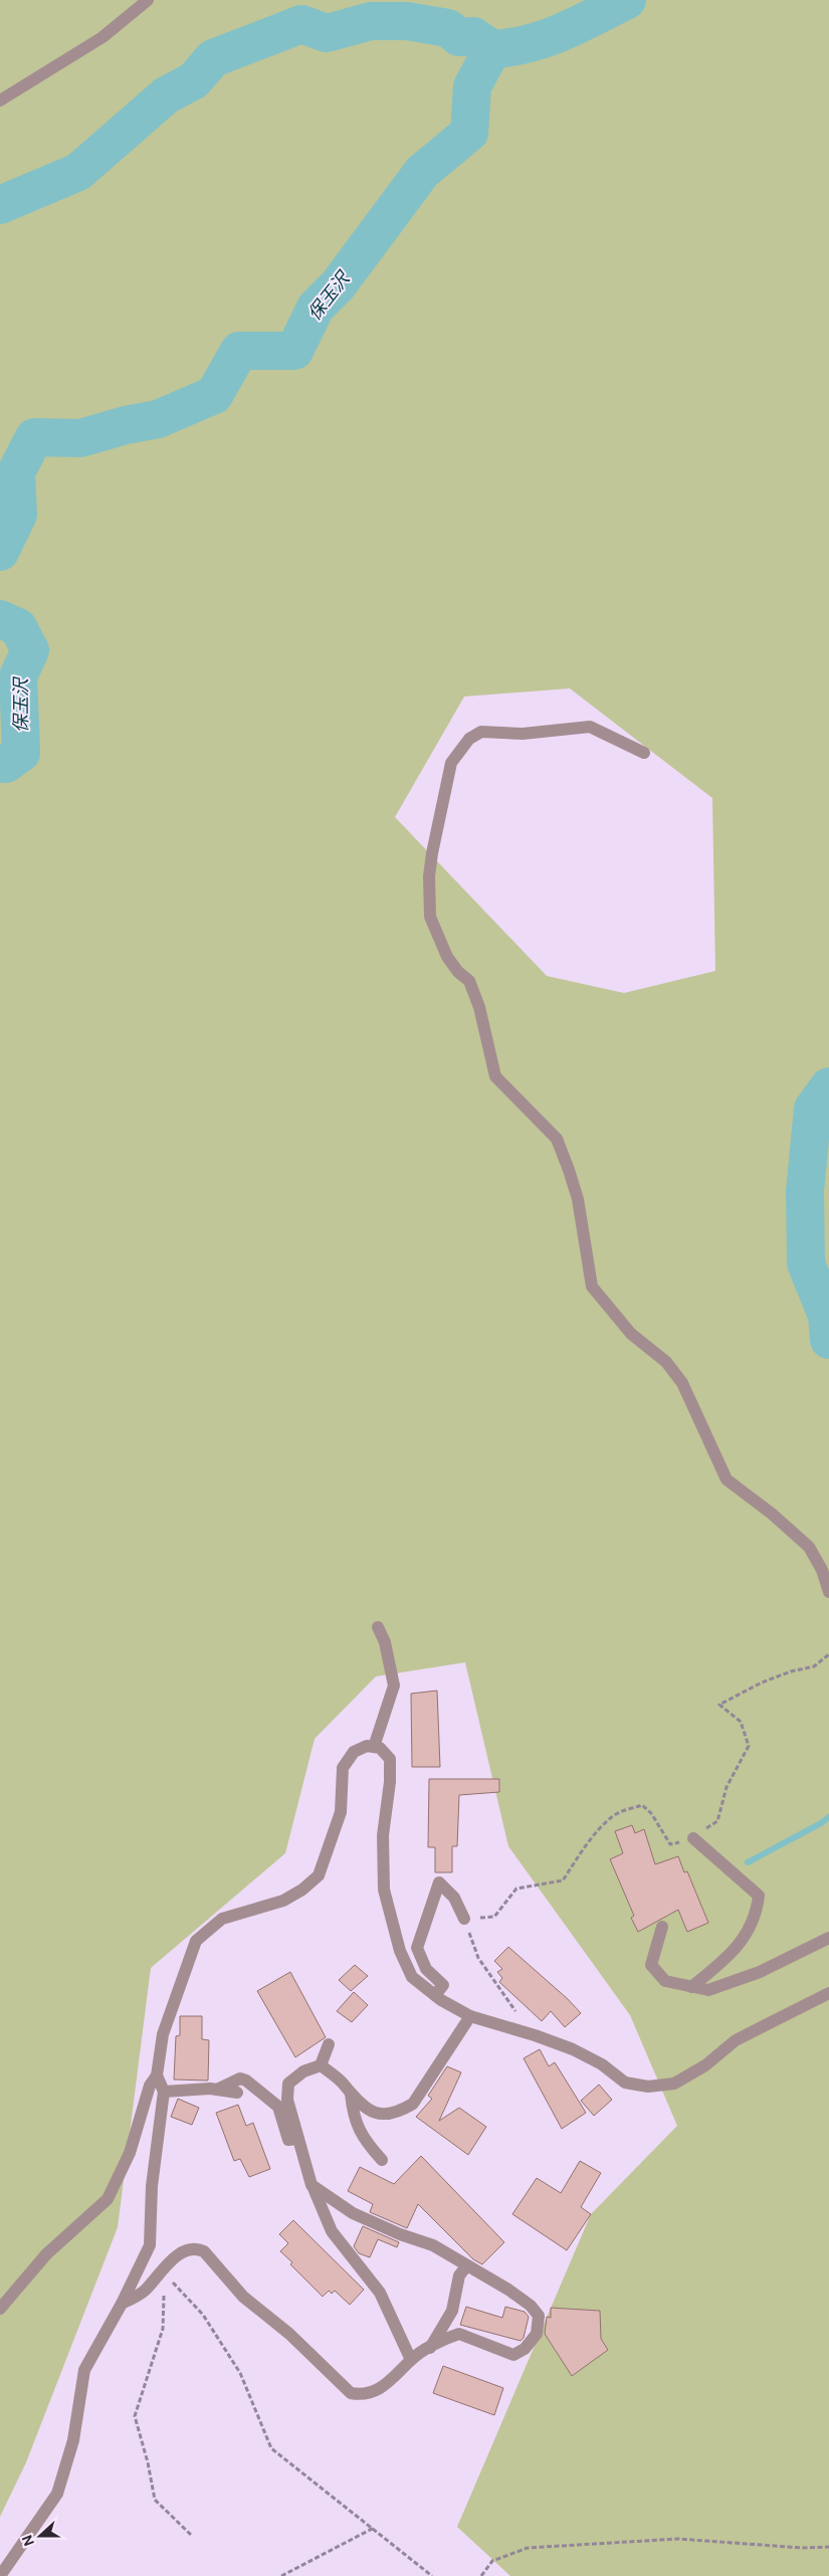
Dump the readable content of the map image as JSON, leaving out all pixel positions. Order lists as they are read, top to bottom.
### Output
{
  "water": ["保玉沢"],
  "north": "left"
}
